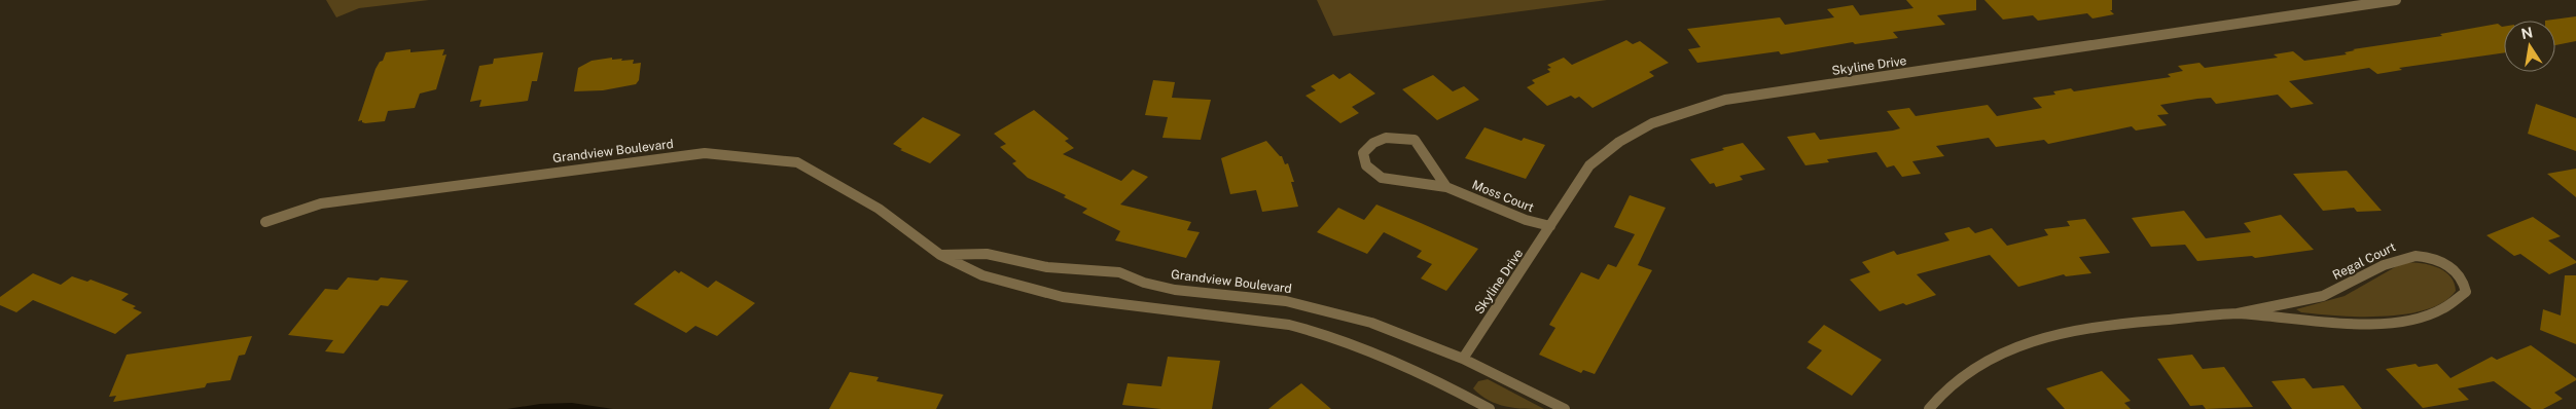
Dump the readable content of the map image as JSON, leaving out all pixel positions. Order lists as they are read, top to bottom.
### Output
{
  "streets": {
    "street": [
      "Skyline Drive",
      "Grandview Boulevard",
      "Moss Court",
      "Regal Court"
    ]
  },
  "crossings": [
    ["Skyline Drive", "Grandview Boulevard"],
    ["Skyline Drive", "Moss Court"]
  ],
  "north": "top"
}
